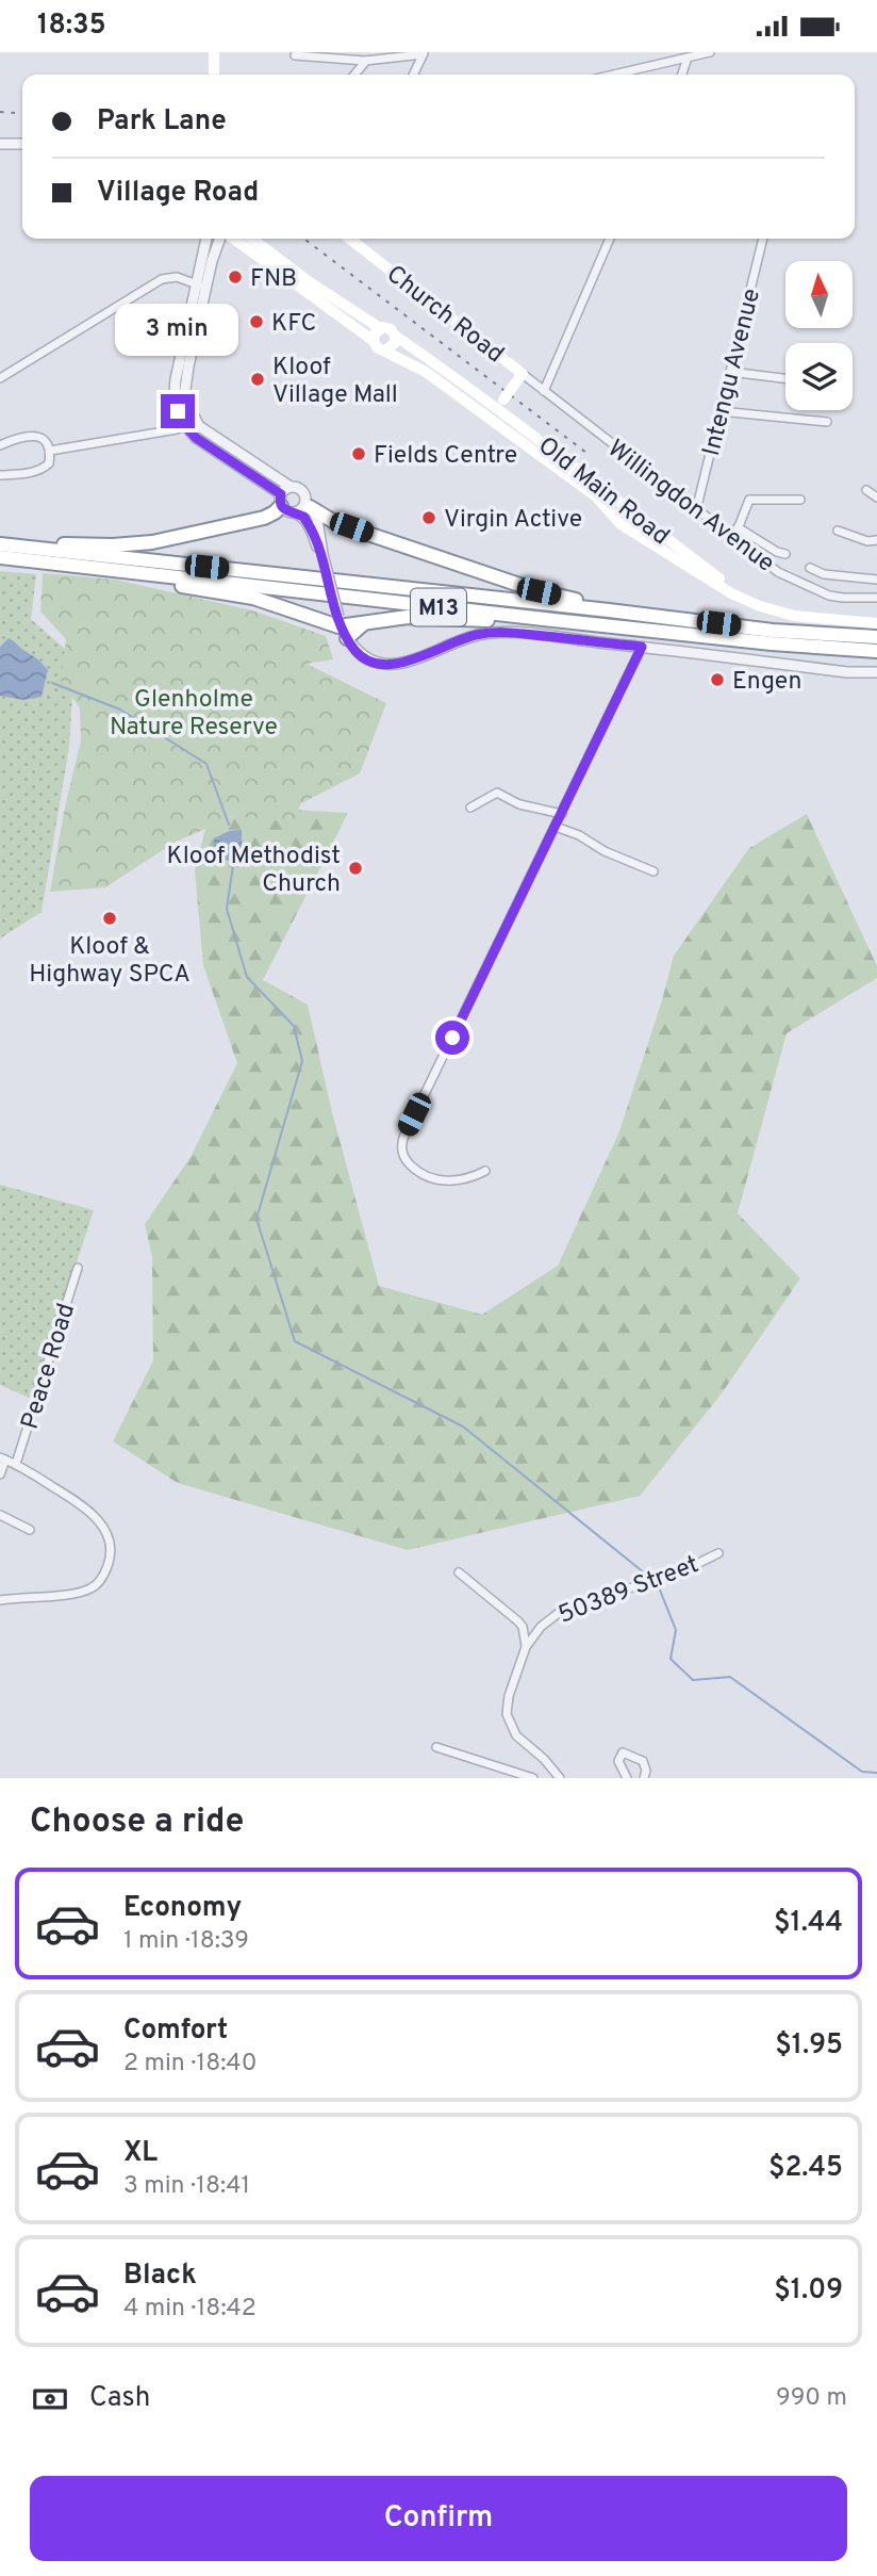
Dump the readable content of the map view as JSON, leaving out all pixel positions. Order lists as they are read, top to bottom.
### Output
{
  "streets": {
    "highway": ["M13"],
    "main road": ["Church Road", "Old Main Road"],
    "street": [
      "Intengu Avenue",
      "Willingdon Avenue",
      "Peace Road",
      "50389 Street"
    ]
  },
  "crossings": [
    ["Church Road", "Old Main Road"],
    ["Church Road", "Willingdon Avenue"],
    ["Intengu Avenue", "Willingdon Avenue"]
  ],
  "parks": ["Glenholme Nature Reserve"],
  "places": [
    "FNB",
    "KFC",
    "Kloof Village Mall",
    "Fields Centre",
    "Virgin Active",
    "Engen",
    "Kloof Methodist Church",
    "Kloof & Highway SPCA"
  ],
  "north": "top",
  "page": {
    "status": "18:35",
    "banner": ["Park Lane", "Village Road"],
    "bubble": "3 min",
    "heading": "Choose a ride",
    "list": [
      {
        "name": "Economy",
        "note": "1 min · 18:39",
        "value": "$1.44"
      },
      {
        "name": "Comfort",
        "note": "2 min · 18:40",
        "value": "$1.95"
      },
      {
        "name": "XL",
        "note": "3 min · 18:41",
        "value": "$2.45"
      },
      {
        "name": "Black",
        "note": "4 min · 18:42",
        "value": "$1.09"
      }
    ],
    "pay": ["Cash", "990 m"],
    "buttons": "Confirm"
  }
}
